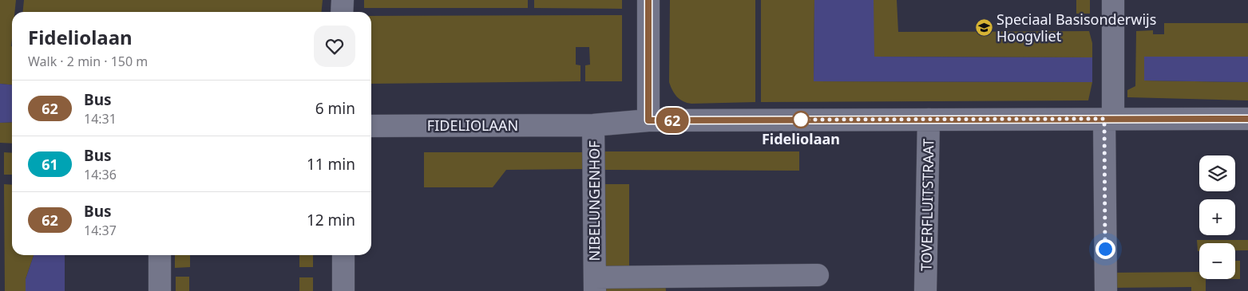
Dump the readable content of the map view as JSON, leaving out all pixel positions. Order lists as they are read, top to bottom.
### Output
{
  "streets": {
    "street": ["FIDELIOLAAN", "NIBELUNGENHOF", "TOVERFLUITSTRAAT"]
  },
  "crossings": [
    ["FIDELIOLAAN", "NIBELUNGENHOF"],
    ["FIDELIOLAAN", "TOVERFLUITSTRAAT"]
  ],
  "places": {
    "school or university": ["Speciaal Basisonderwijs Hoogvliet"],
    "other": ["Fideliolaan"]
  },
  "lines": ["bus line 62"],
  "page": {
    "on_map": "62",
    "heading": ["Fideliolaan", "Walk · 2 min · 150 m"],
    "list": [
      {
        "mark": "62",
        "name": "Bus",
        "note": "14:31",
        "value": "6 min"
      },
      {
        "mark": "61",
        "name": "Bus",
        "note": "14:36",
        "value": "11 min"
      },
      {
        "mark": "62",
        "name": "Bus",
        "note": "14:37",
        "value": "12 min"
      }
    ],
    "map_buttons": ["+", "−"]
  }
}
